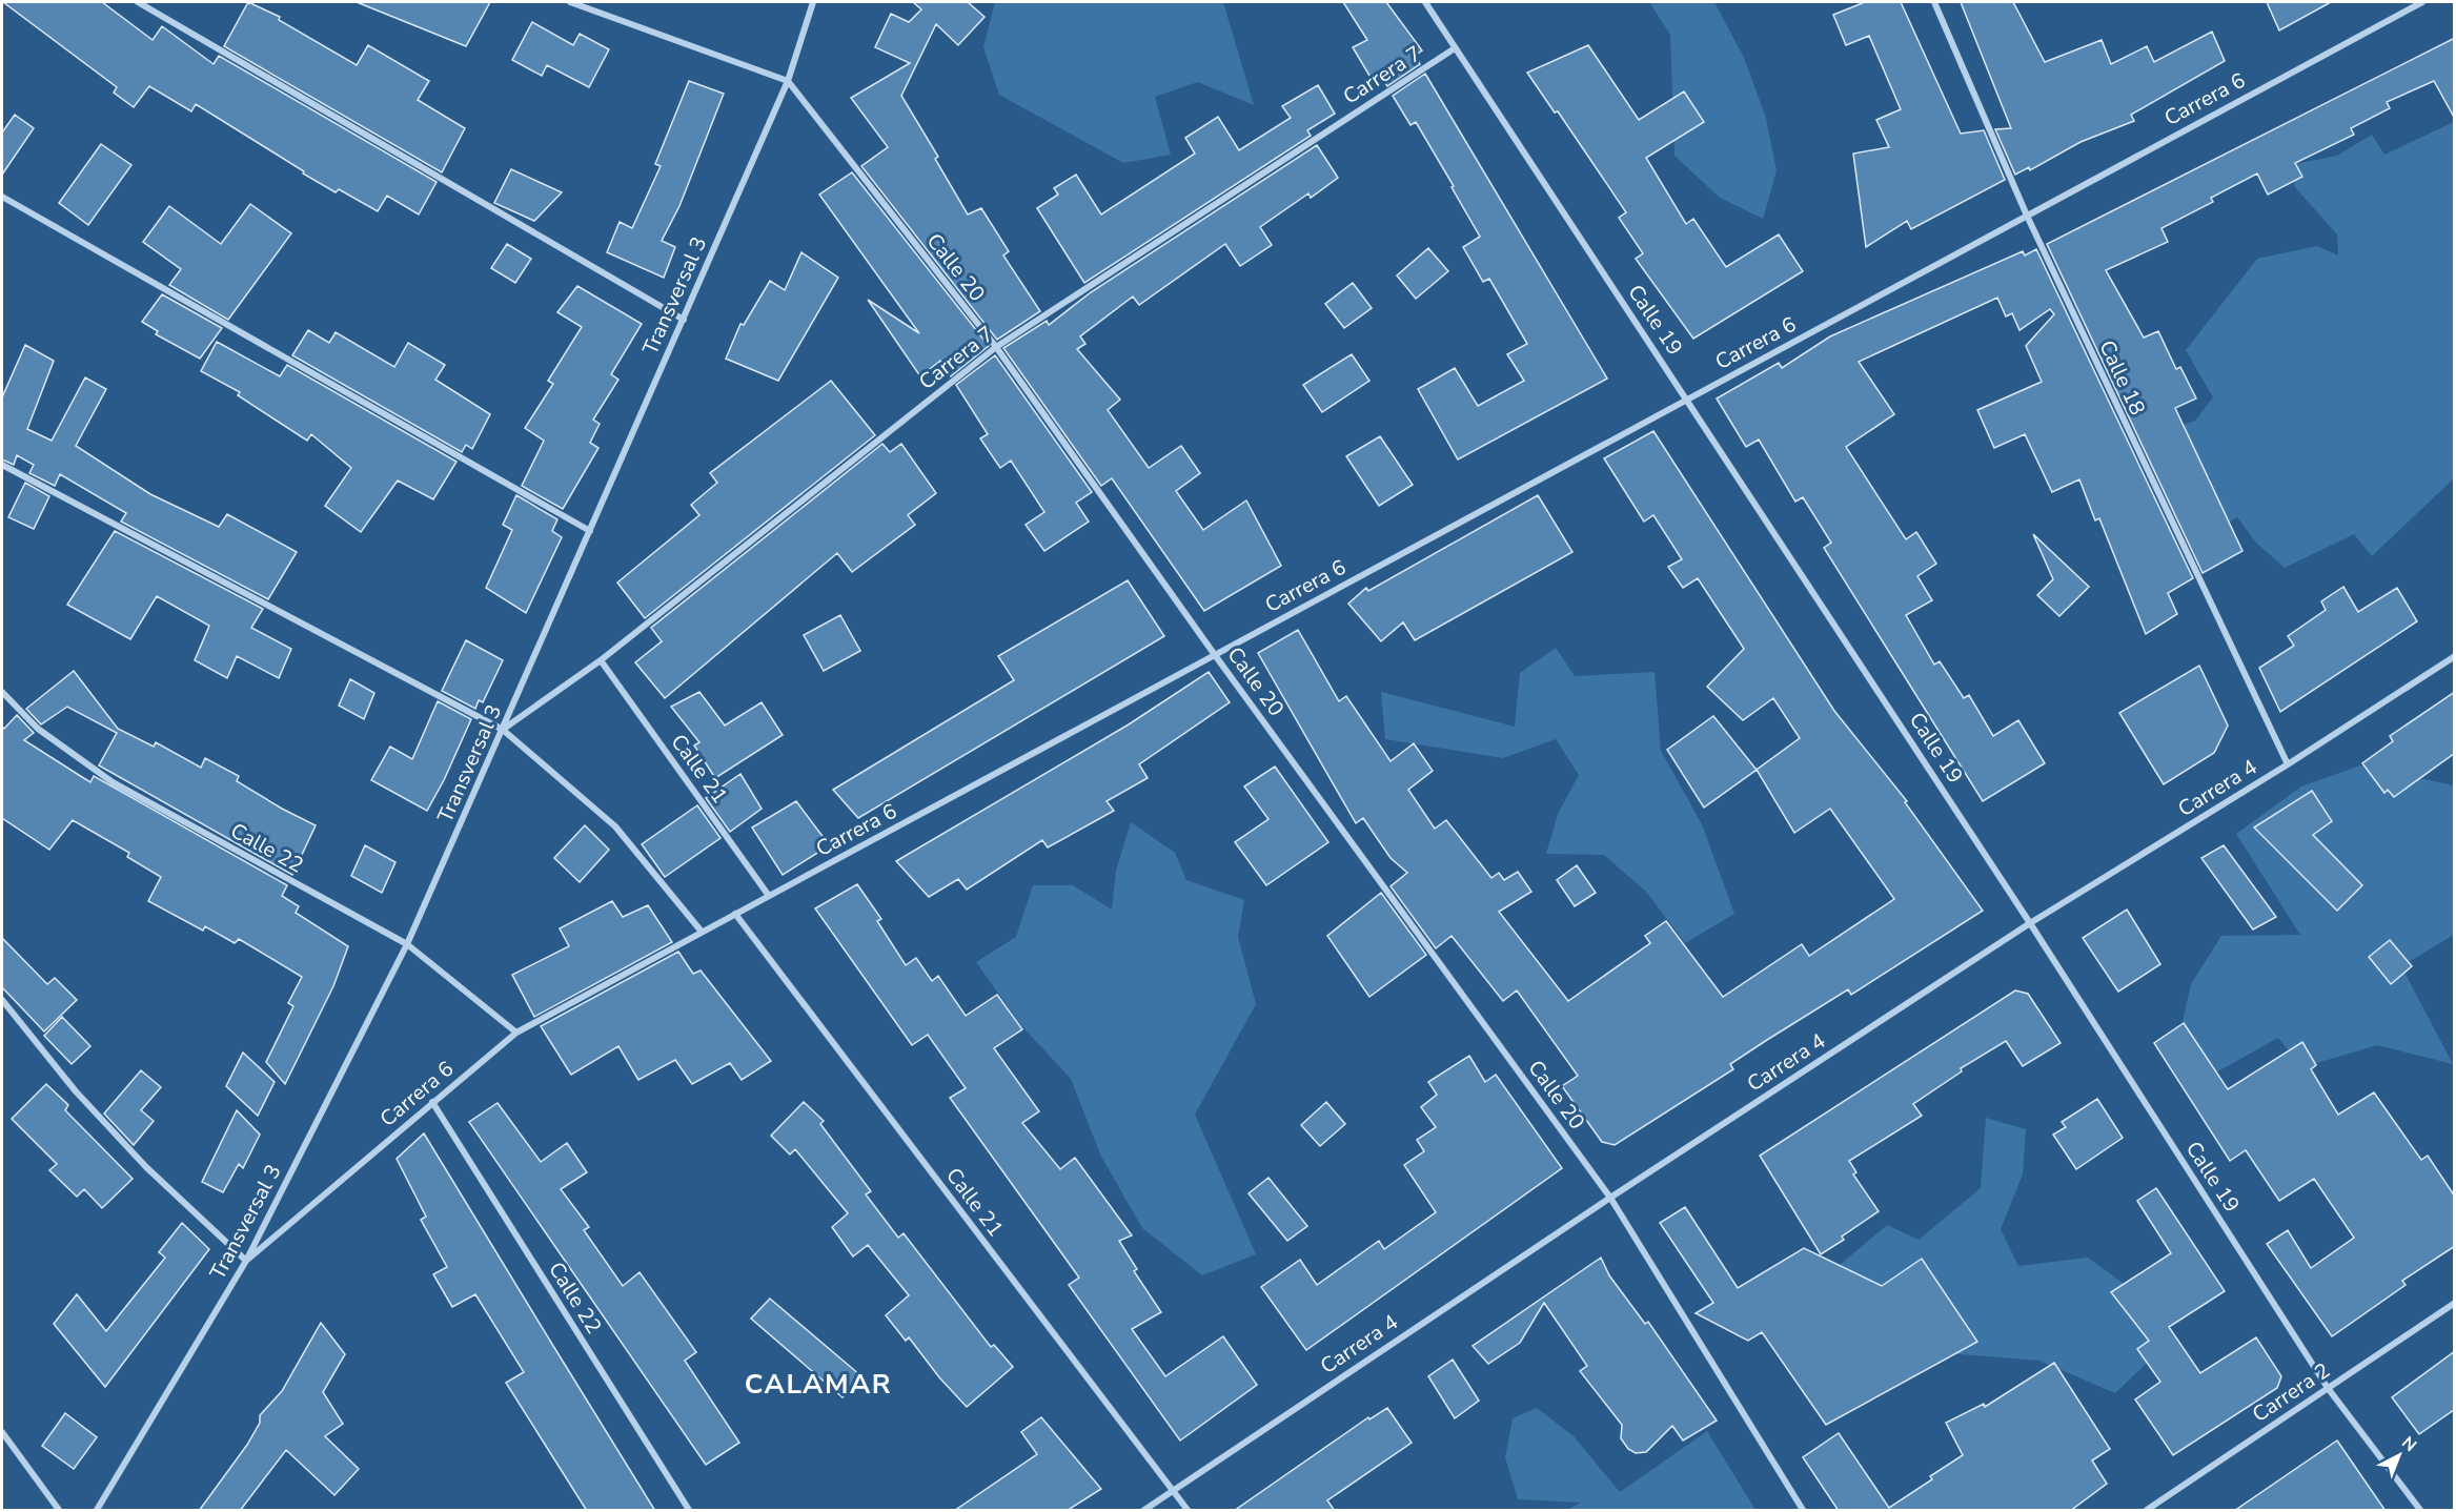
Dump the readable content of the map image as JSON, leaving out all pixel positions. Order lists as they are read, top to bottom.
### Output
{
  "streets": {
    "street": [
      "Carrera 7",
      "Carrera 6",
      "Calle 20",
      "Transversal 3",
      "Calle 19",
      "Calle 18",
      "Calle 21",
      "Carrera 4",
      "Calle 22",
      "Carrera 2"
    ]
  },
  "crossings": [
    ["Carrera 7", "Calle 20"],
    ["Carrera 7", "Transversal 3"],
    ["Carrera 7", "Calle 19"],
    ["Carrera 7", "Calle 21"],
    ["Carrera 6", "Calle 20"],
    ["Carrera 6", "Transversal 3"],
    ["Carrera 6", "Calle 19"],
    ["Carrera 6", "Calle 18"],
    ["Carrera 6", "Calle 21"],
    ["Carrera 6", "Calle 22"],
    ["Calle 20", "Transversal 3"],
    ["Calle 20", "Carrera 4"],
    ["Transversal 3", "Calle 22"],
    ["Calle 19", "Carrera 4"],
    ["Calle 19", "Carrera 2"],
    ["Calle 18", "Carrera 4"],
    ["Calle 21", "Carrera 4"]
  ],
  "districts": ["CALAMAR"],
  "north": "top right"
}
